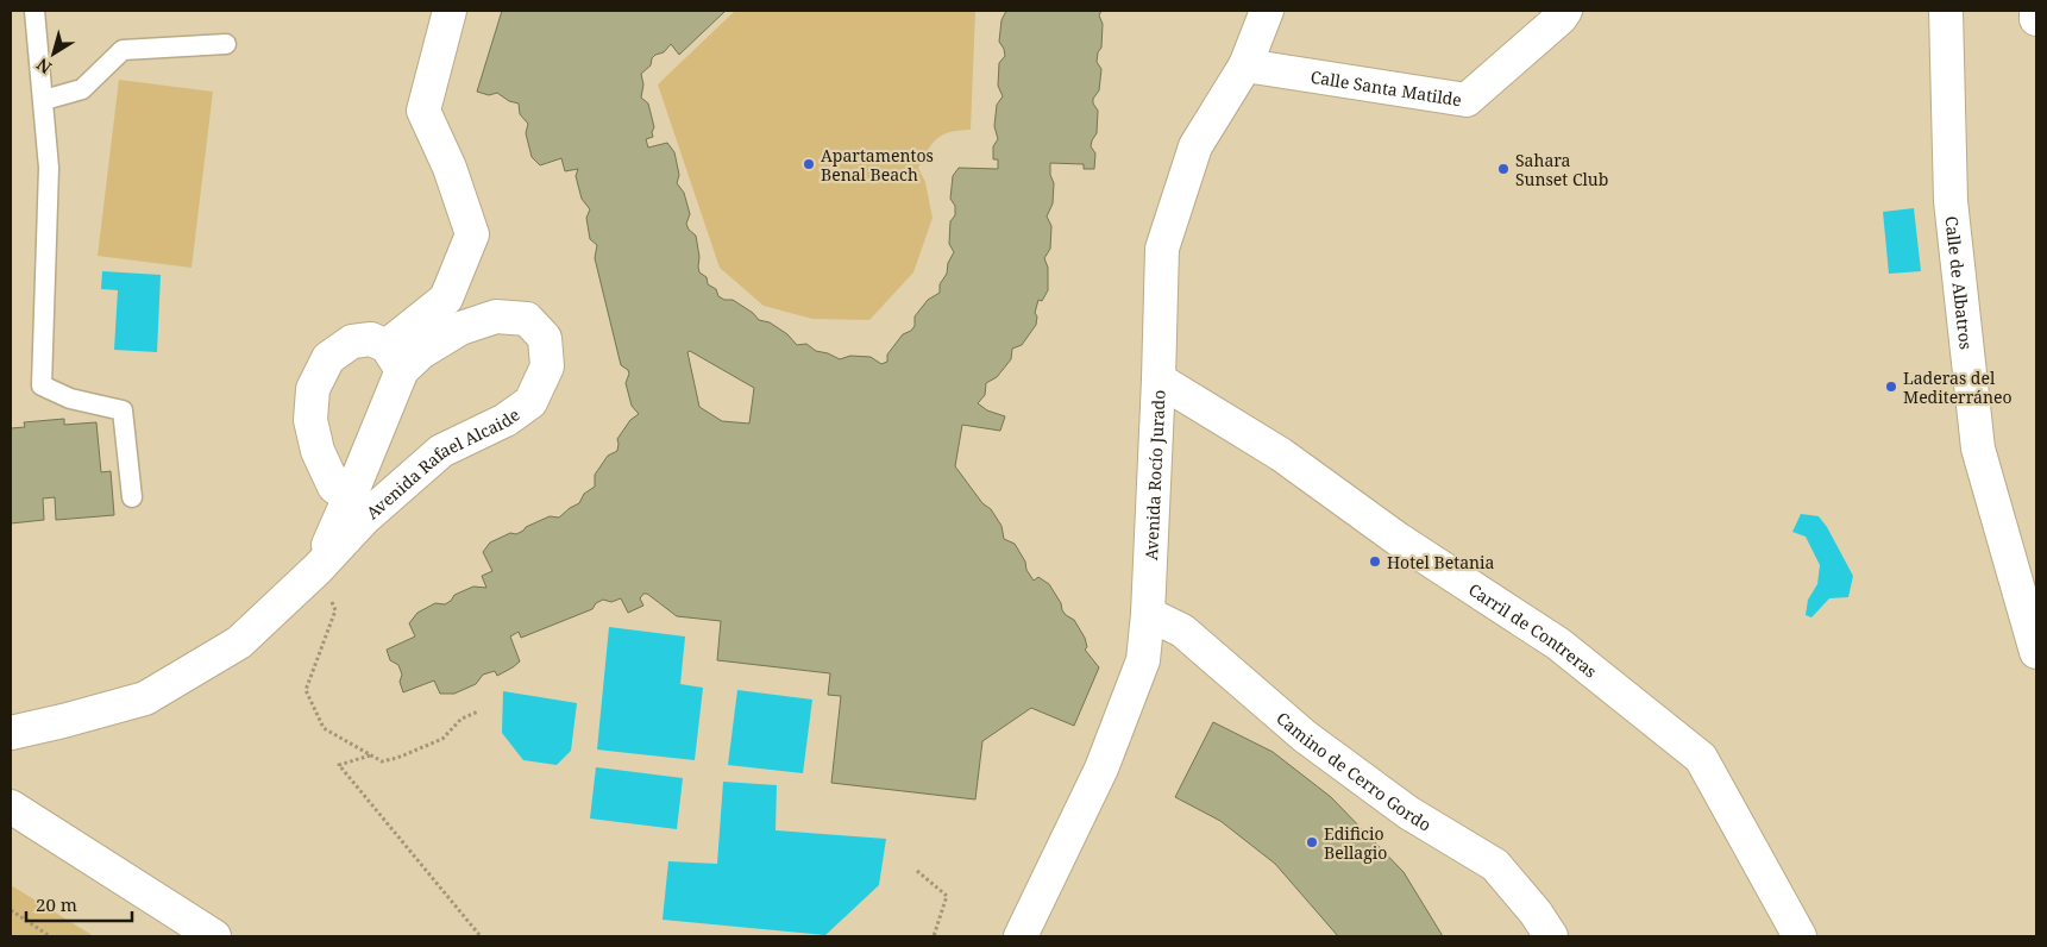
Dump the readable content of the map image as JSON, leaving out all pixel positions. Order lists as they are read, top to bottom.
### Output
{
  "streets": {
    "street": [
      "Calle Santa Matilde",
      "Calle de Albatros",
      "Avenida Rafael Alcaide",
      "Avenida Rocío Jurado",
      "Carril de Contreras",
      "Camino de Cerro Gordo"
    ]
  },
  "crossings": [
    ["Calle Santa Matilde", "Avenida Rocío Jurado"],
    ["Avenida Rocío Jurado", "Carril de Contreras"],
    ["Avenida Rocío Jurado", "Camino de Cerro Gordo"]
  ],
  "places": [
    "Apartamentos Benal Beach",
    "Sahara Sunset Club",
    "Laderas del Mediterráneo",
    "Hotel Betania",
    "Edificio Bellagio"
  ],
  "scale_bar": "20 m",
  "north": "bottom left"
}
